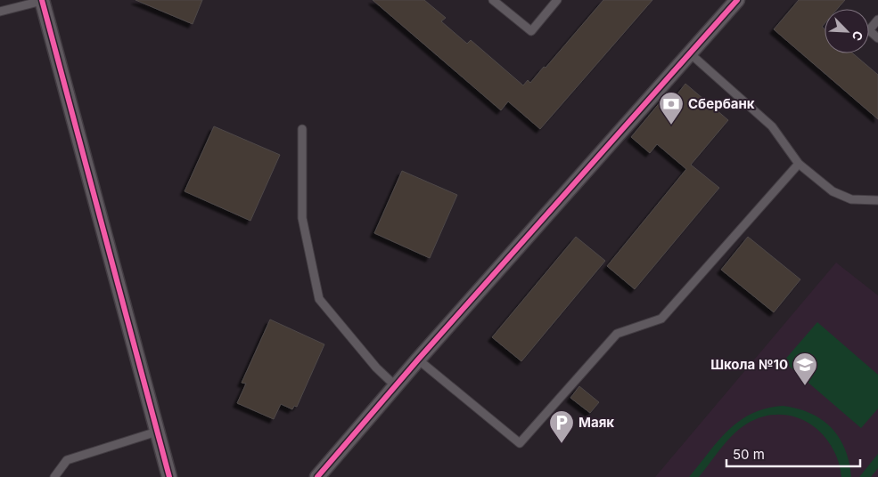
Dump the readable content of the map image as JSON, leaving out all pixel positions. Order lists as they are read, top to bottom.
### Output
{
  "places": {
    "bank": ["Сбербанк"],
    "school or university": ["Школа №10"],
    "parking": ["Маяк"]
  },
  "scale_bar": "50 m",
  "north": "bottom right"
}
